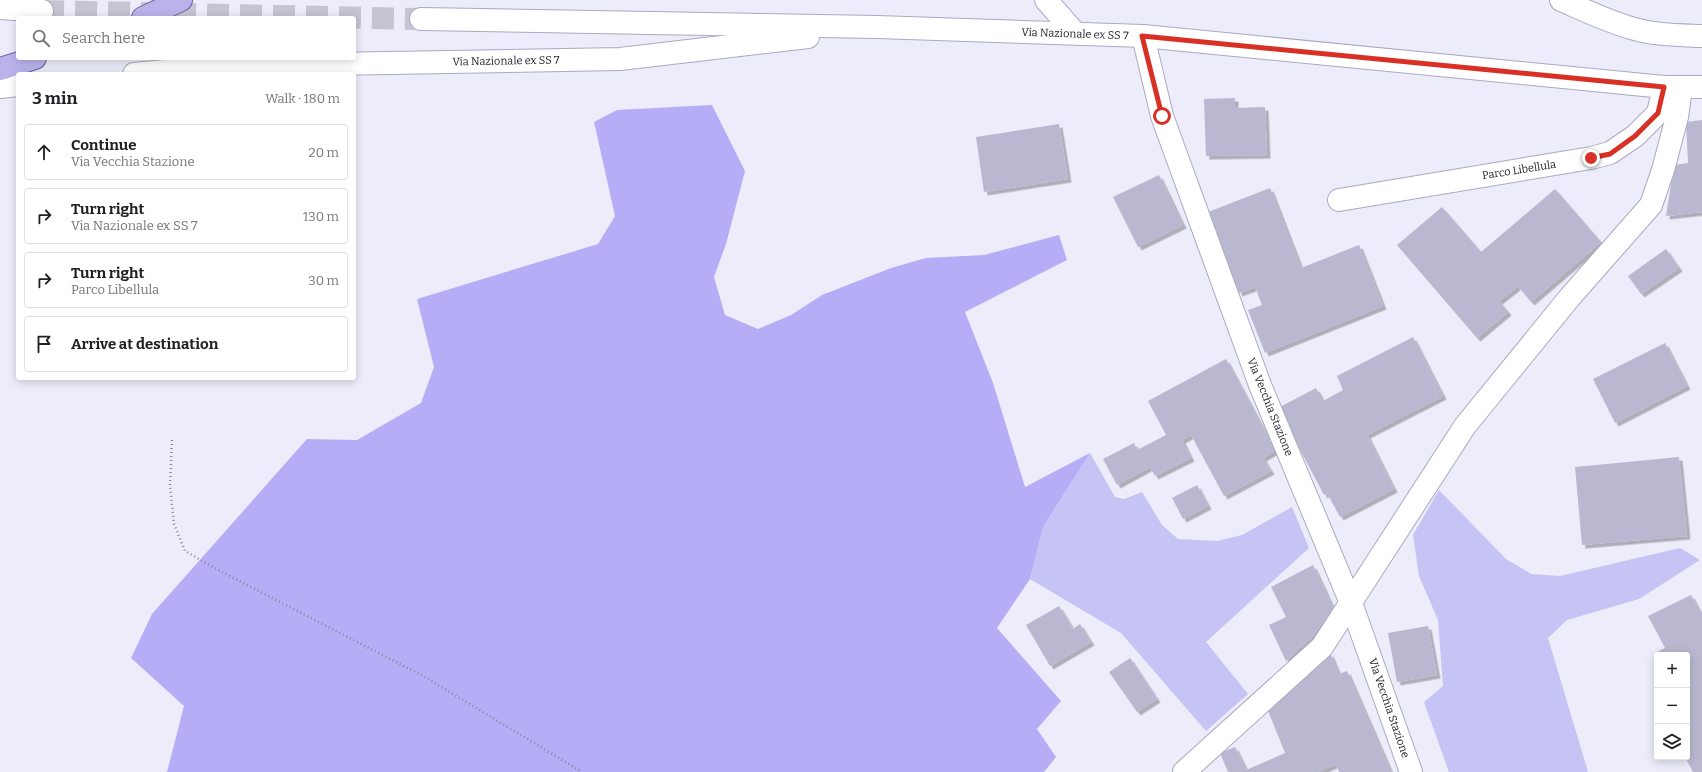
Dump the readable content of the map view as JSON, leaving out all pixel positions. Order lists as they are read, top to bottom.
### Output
{
  "streets": {
    "street": ["Via Nazionale ex SS 7", "Parco Libellula", "Via Vecchia Stazione"]
  },
  "crossings": [
    ["Via Nazionale ex SS 7", "Parco Libellula"],
    ["Via Nazionale ex SS 7", "Via Vecchia Stazione"]
  ],
  "page": {
    "search": "Search here",
    "heading": ["3 min", "Walk · 180 m"],
    "list": [
      ["Continue", "Via Vecchia Stazione", "20 m"],
      ["Turn right", "Via Nazionale ex SS 7", "130 m"],
      ["Turn right", "Parco Libellula", "30 m"],
      "Arrive at destination"
    ],
    "map_buttons": ["+", "−"]
  }
}
